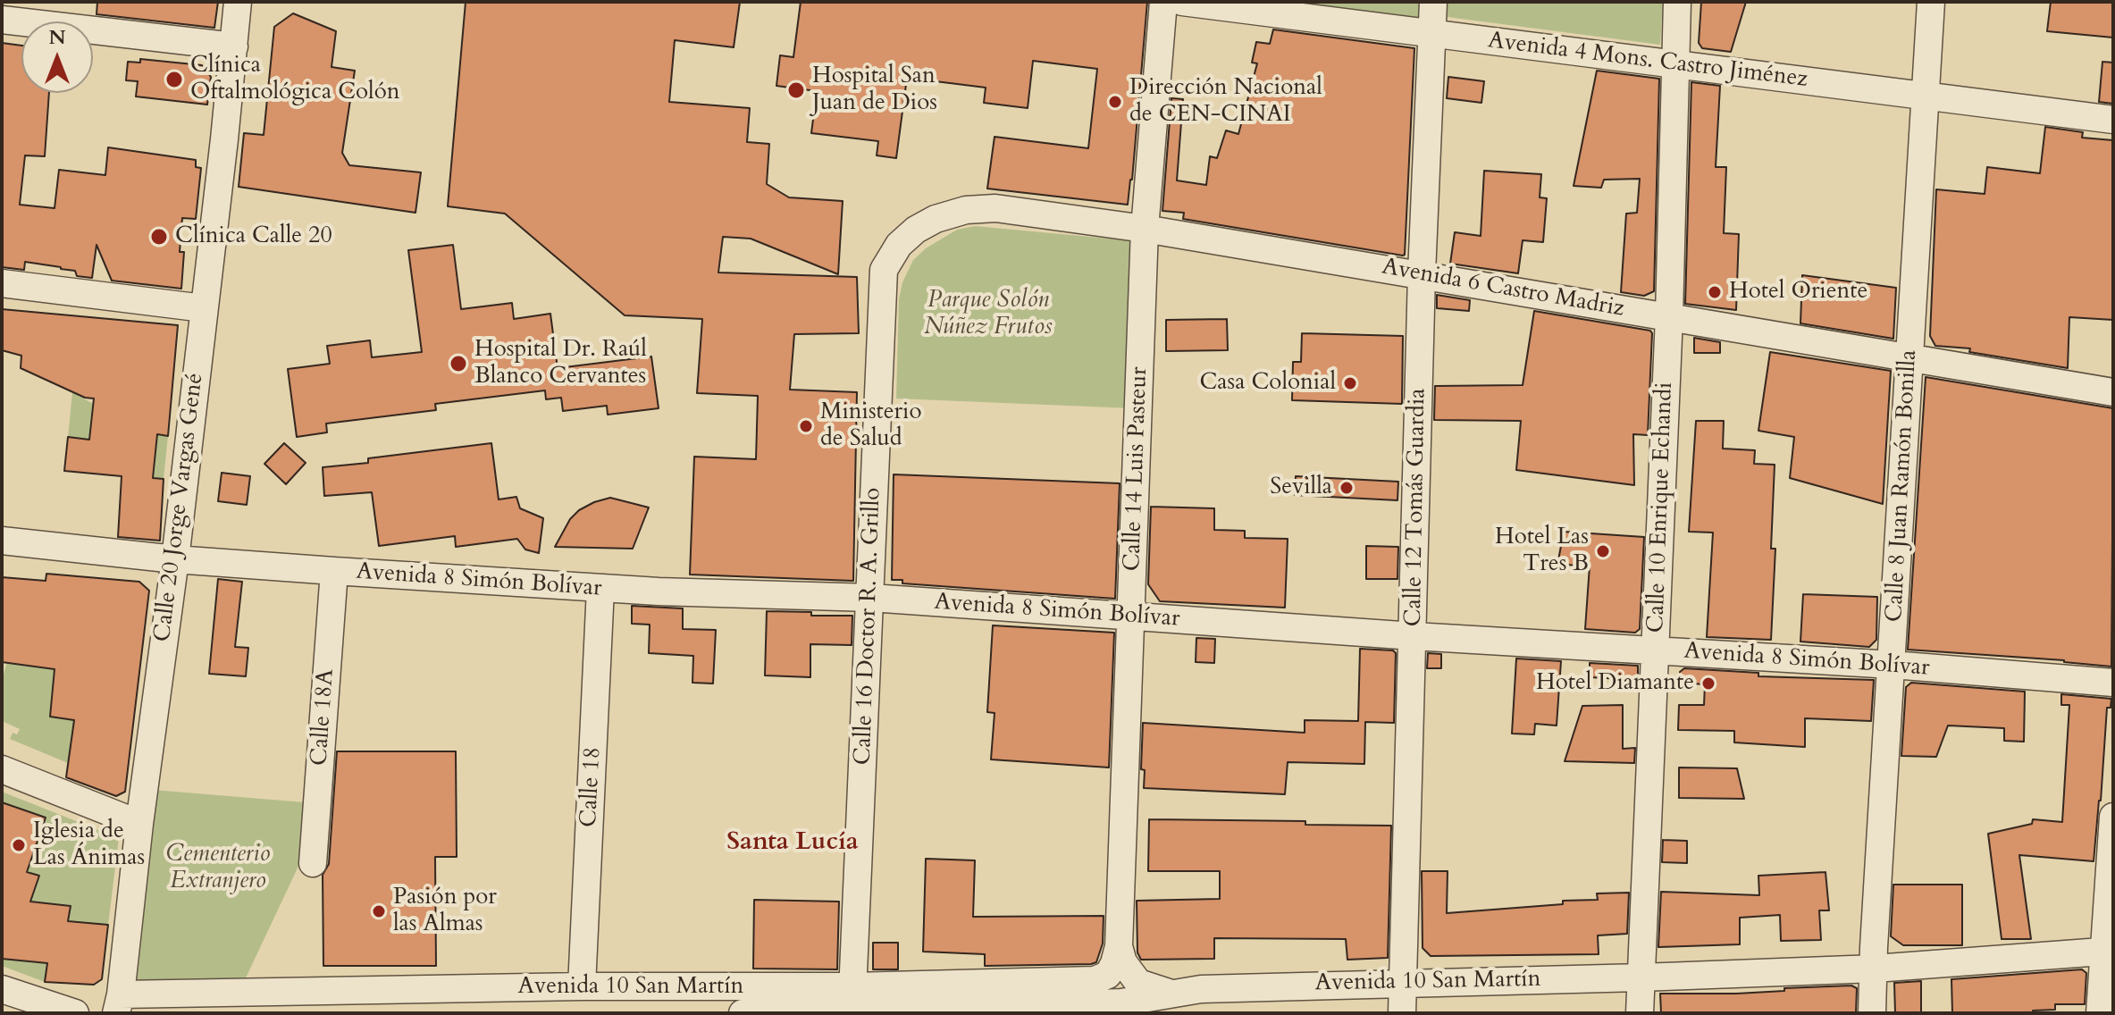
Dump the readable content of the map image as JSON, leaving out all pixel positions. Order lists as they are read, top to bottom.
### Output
{
  "streets": {
    "street": [
      "Avenida 4 Mons. Castro Jiménez",
      "Avenida 6 Castro Madriz",
      "Calle 14 Luis Pasteur",
      "Calle 8 Juan Ramón Bonilla",
      "Calle 20 Jorge Vargas Gené",
      "Calle 12 Tomás Guardia",
      "Calle 10 Enrique Echandi",
      "Avenida 8 Simón Bolívar",
      "Calle 16 Doctor R. A. Grillo",
      "Calle 18A",
      "Calle 18",
      "Avenida 10 San Martín"
    ]
  },
  "crossings": [
    ["Avenida 4 Mons. Castro Jiménez", "Calle 8 Juan Ramón Bonilla"],
    ["Avenida 4 Mons. Castro Jiménez", "Calle 12 Tomás Guardia"],
    ["Avenida 4 Mons. Castro Jiménez", "Calle 10 Enrique Echandi"],
    ["Avenida 6 Castro Madriz", "Calle 14 Luis Pasteur"],
    ["Avenida 6 Castro Madriz", "Calle 8 Juan Ramón Bonilla"],
    ["Avenida 6 Castro Madriz", "Calle 12 Tomás Guardia"],
    ["Avenida 6 Castro Madriz", "Calle 10 Enrique Echandi"],
    ["Avenida 6 Castro Madriz", "Calle 16 Doctor R. A. Grillo"],
    ["Calle 14 Luis Pasteur", "Avenida 8 Simón Bolívar"],
    ["Calle 14 Luis Pasteur", "Avenida 10 San Martín"],
    ["Calle 8 Juan Ramón Bonilla", "Avenida 8 Simón Bolívar"],
    ["Calle 8 Juan Ramón Bonilla", "Avenida 10 San Martín"],
    ["Calle 20 Jorge Vargas Gené", "Avenida 8 Simón Bolívar"],
    ["Calle 20 Jorge Vargas Gené", "Avenida 10 San Martín"],
    ["Calle 12 Tomás Guardia", "Avenida 8 Simón Bolívar"],
    ["Calle 12 Tomás Guardia", "Avenida 10 San Martín"],
    ["Calle 10 Enrique Echandi", "Avenida 8 Simón Bolívar"],
    ["Calle 10 Enrique Echandi", "Avenida 10 San Martín"],
    ["Avenida 8 Simón Bolívar", "Calle 16 Doctor R. A. Grillo"],
    ["Avenida 8 Simón Bolívar", "Calle 18A"],
    ["Avenida 8 Simón Bolívar", "Calle 18"],
    ["Calle 16 Doctor R. A. Grillo", "Avenida 10 San Martín"],
    ["Calle 18", "Avenida 10 San Martín"]
  ],
  "districts": ["Santa Lucía"],
  "parks": ["Parque Solón Núñez Frutos", "Cementerio Extranjero"],
  "places": [
    "Clínica Oftalmológica Colón",
    "Hospital San Juan de Dios",
    "Dirección Nacional de CEN-CINAI",
    "Clínica Calle 20",
    "Hotel Oriente",
    "Hospital Dr. Raúl Blanco Cervantes",
    "Casa Colonial",
    "Ministerio de Salud",
    "Sevilla",
    "Hotel Las Tres B",
    "Hotel Diamante",
    "Iglesia de Las Ánimas",
    "Pasión por las Almas"
  ],
  "north": "top"
}
